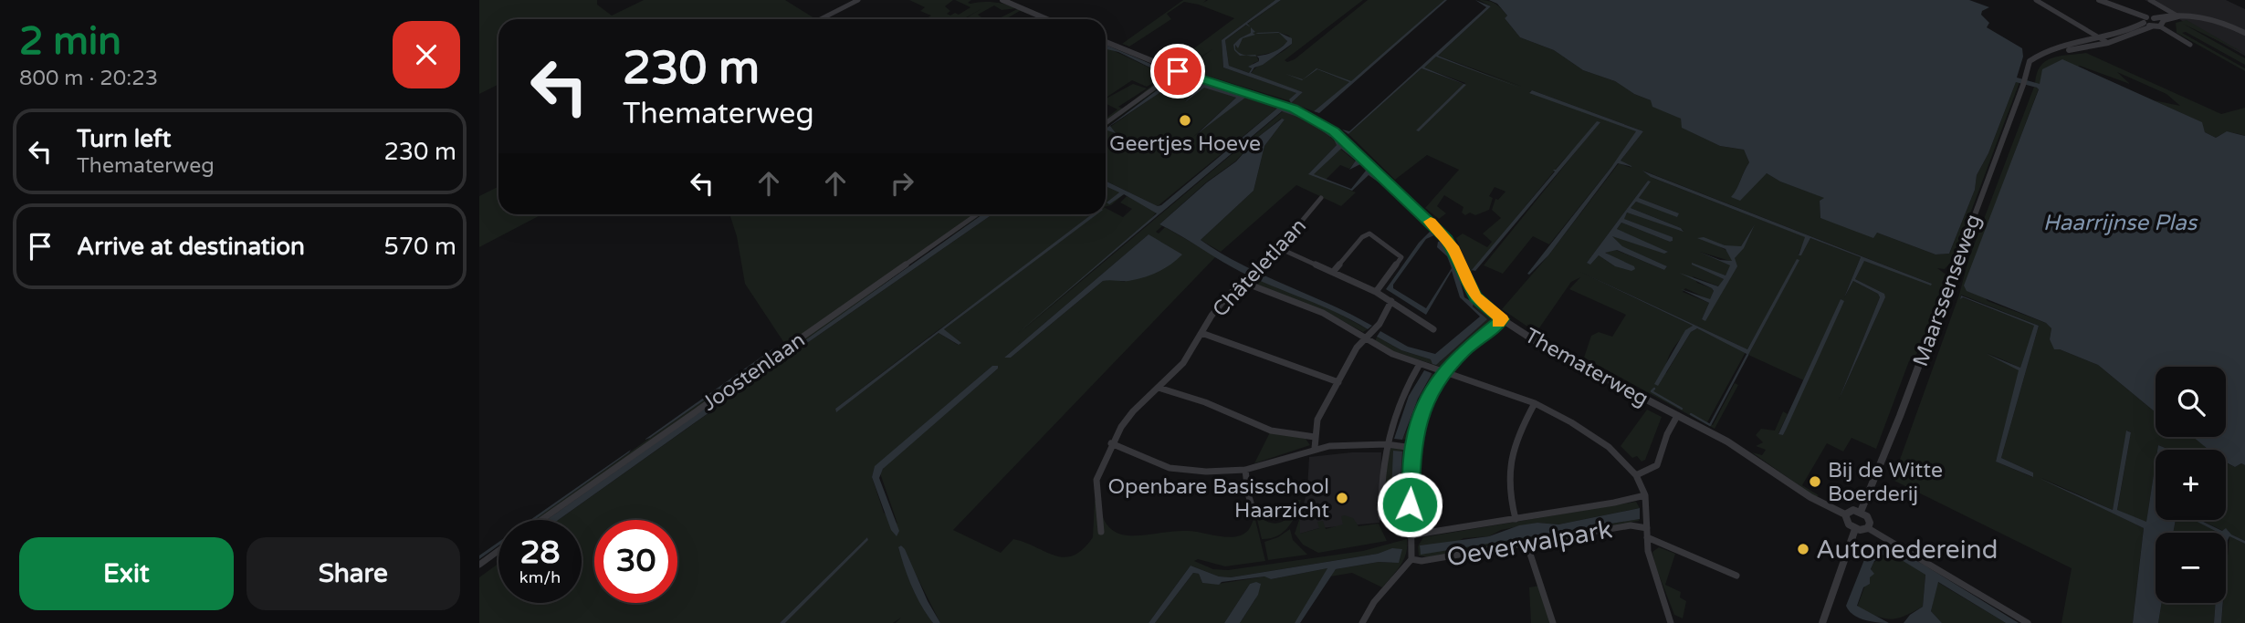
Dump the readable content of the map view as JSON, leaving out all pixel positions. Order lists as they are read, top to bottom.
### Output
{
  "streets": {
    "street": [
      "Châteletlaan",
      "Maarssenseweg",
      "Thematerweg",
      "Joostenlaan",
      "Oeverwalpark"
    ]
  },
  "crossings": [
    ["Maarssenseweg", "Thematerweg"]
  ],
  "water": ["Haarrijnse Plas"],
  "places": [
    "Geertjes Hoeve",
    "Bij de Witte Boerderij",
    "Openbare Basisschool Haarzicht",
    "Autonedereind"
  ],
  "page": {
    "heading": ["2 min", "800 m · 20:23"],
    "turn": ["230 m", "Thematerweg"],
    "list": [
      {
        "name": "Turn left",
        "note": "Thematerweg",
        "value": "230 m"
      },
      {
        "name": "Arrive at destination",
        "value": "570 m"
      }
    ],
    "map_buttons": ["+", "−"],
    "speed": "28 km/h",
    "limit": "30",
    "buttons": ["Exit", "Share"]
  }
}
